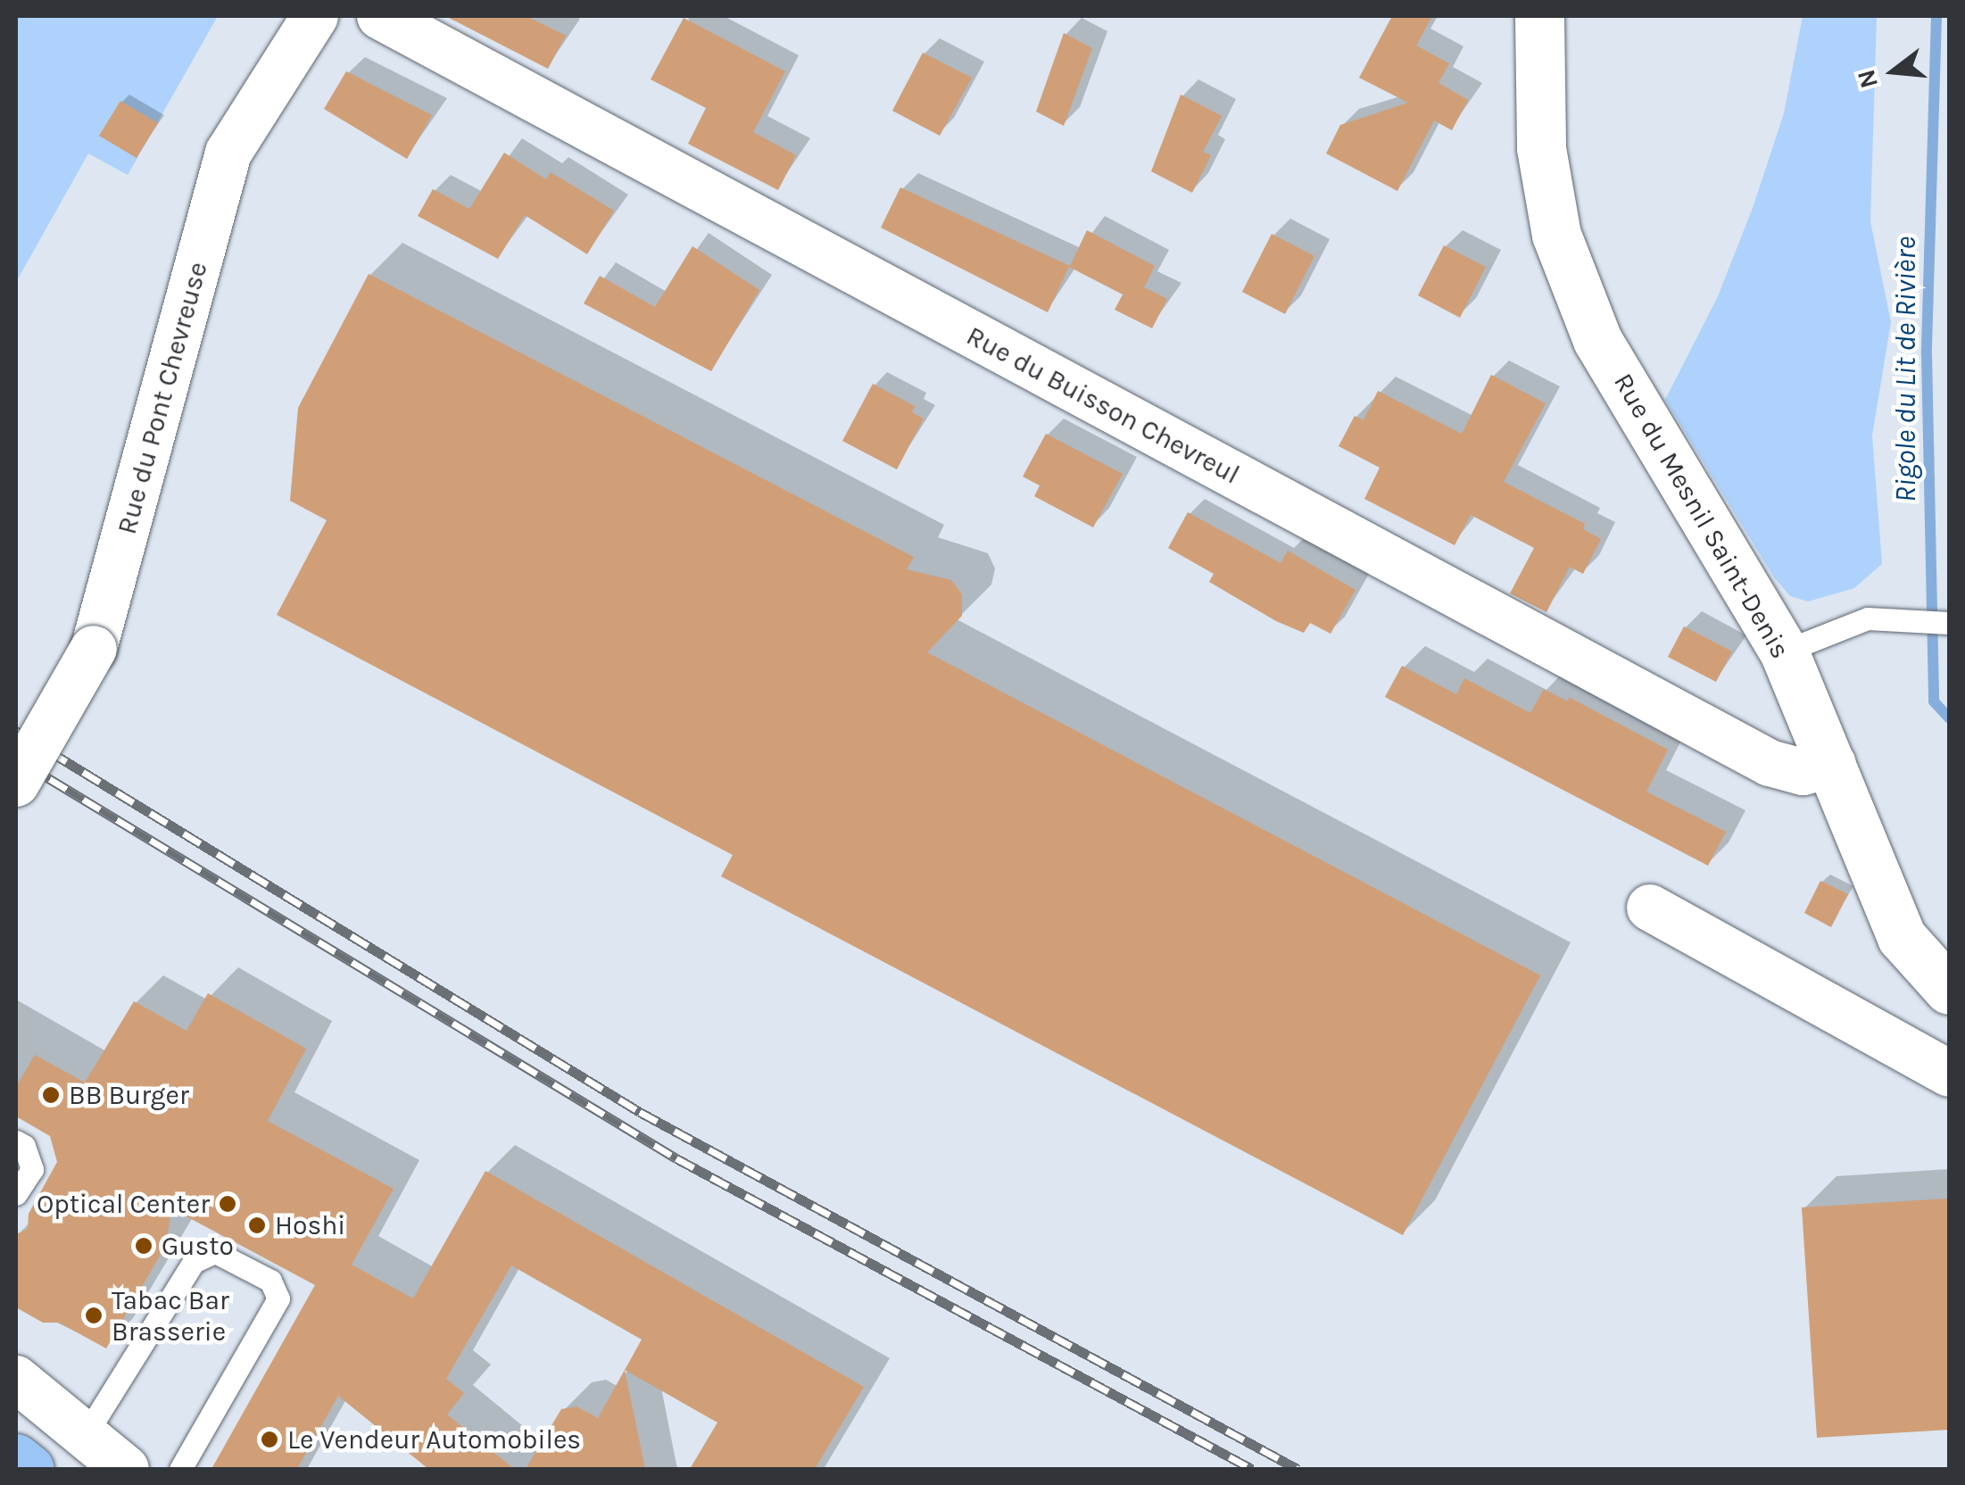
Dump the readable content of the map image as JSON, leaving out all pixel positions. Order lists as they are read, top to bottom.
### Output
{
  "streets": {
    "street": ["Rue du Pont Chevreuse", "Rue du Buisson Chevreul", "Rue du Mesnil Saint-Denis"]
  },
  "crossings": [
    ["Rue du Buisson Chevreul", "Rue du Mesnil Saint-Denis"]
  ],
  "water": ["Rigole du Lit de Rivière"],
  "places": [
    "BB Burger",
    "Optical Center",
    "Hoshi",
    "Gusto",
    "Tabac Bar Brasserie",
    "Le Vendeur Automobiles"
  ],
  "north": "left"
}
